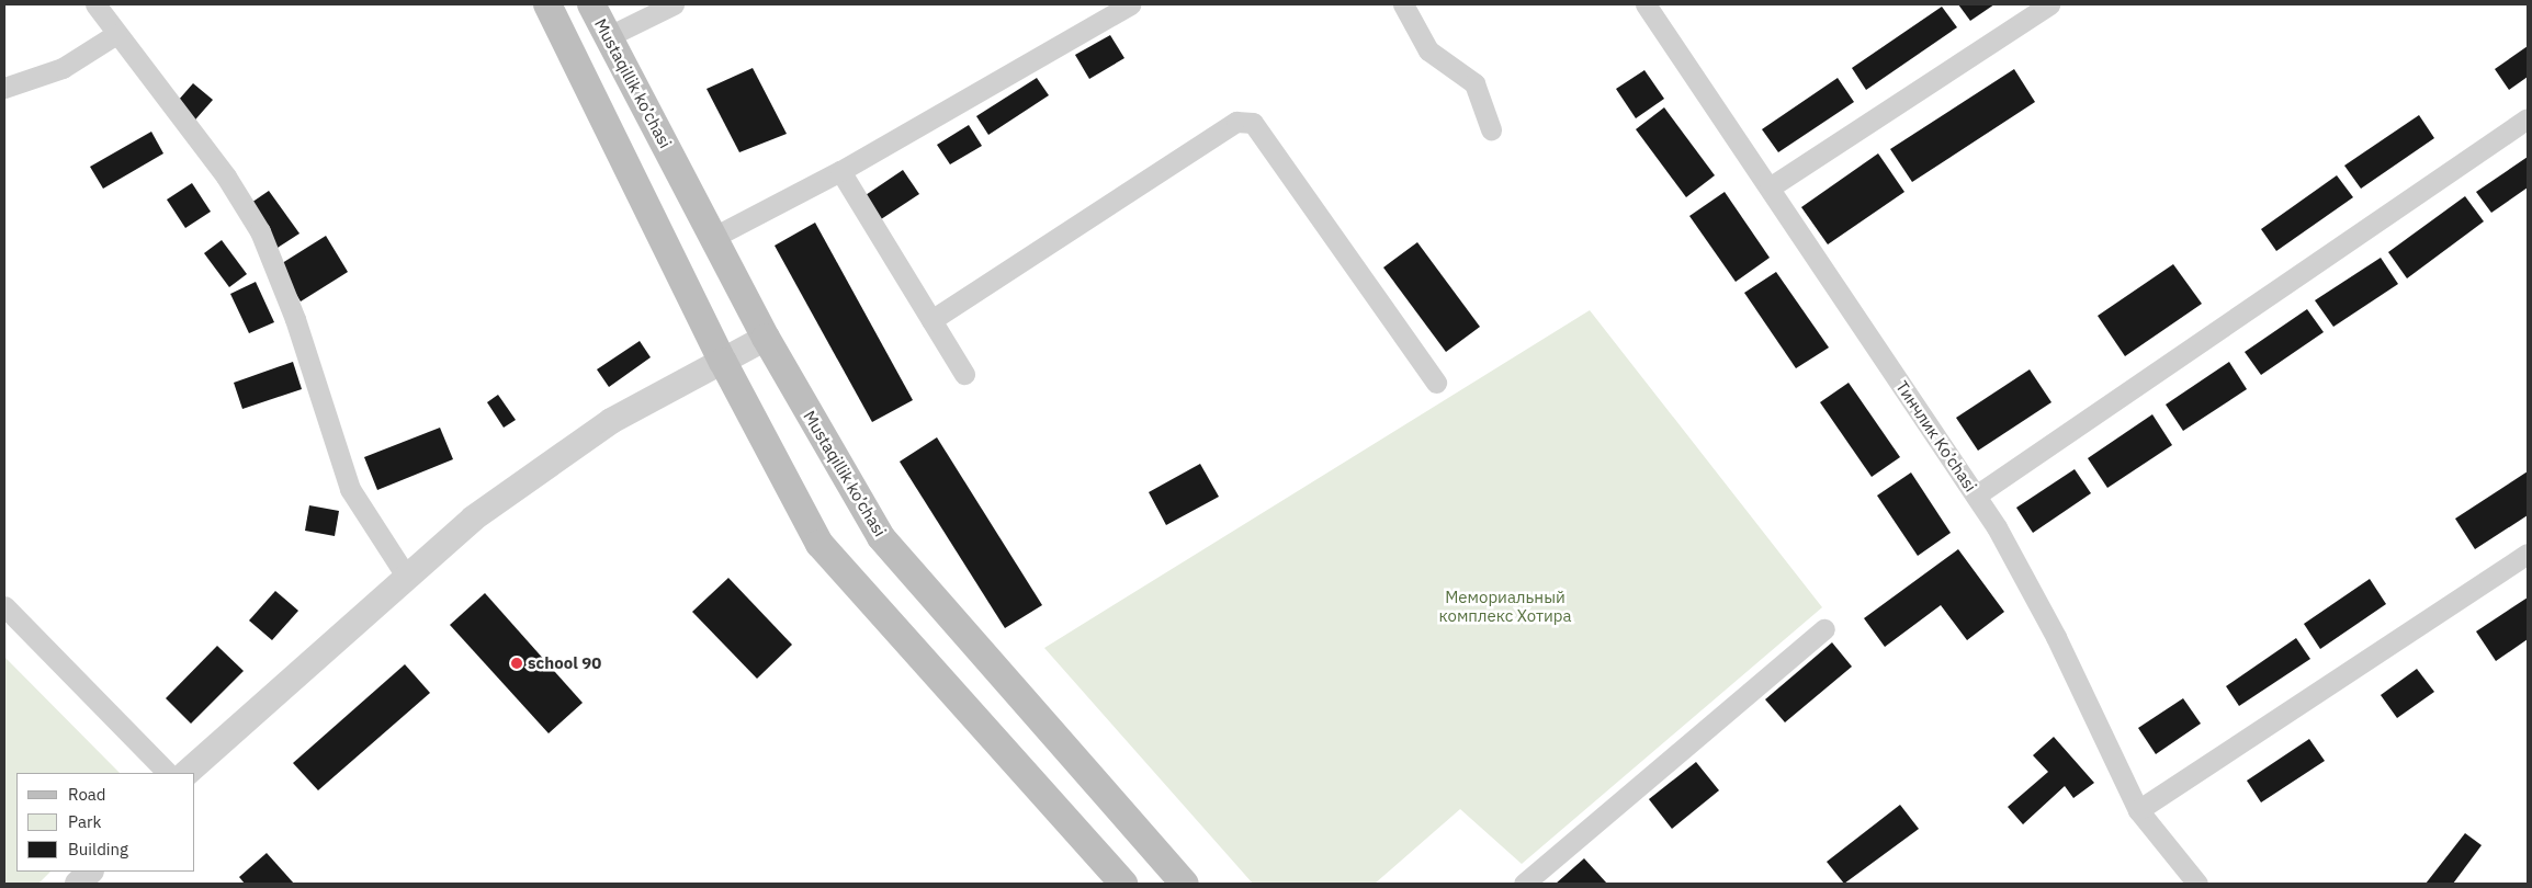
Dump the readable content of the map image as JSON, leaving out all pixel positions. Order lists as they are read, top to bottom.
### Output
{
  "streets": {
    "main road": ["Mustaqillik ko’chasi"],
    "street": ["Тинчлик Ko’chasi"]
  },
  "parks": ["Мемориальный комплекс Хотира"],
  "places": ["school 90"],
  "legend": ["Road", "Park", "Building"]
}
